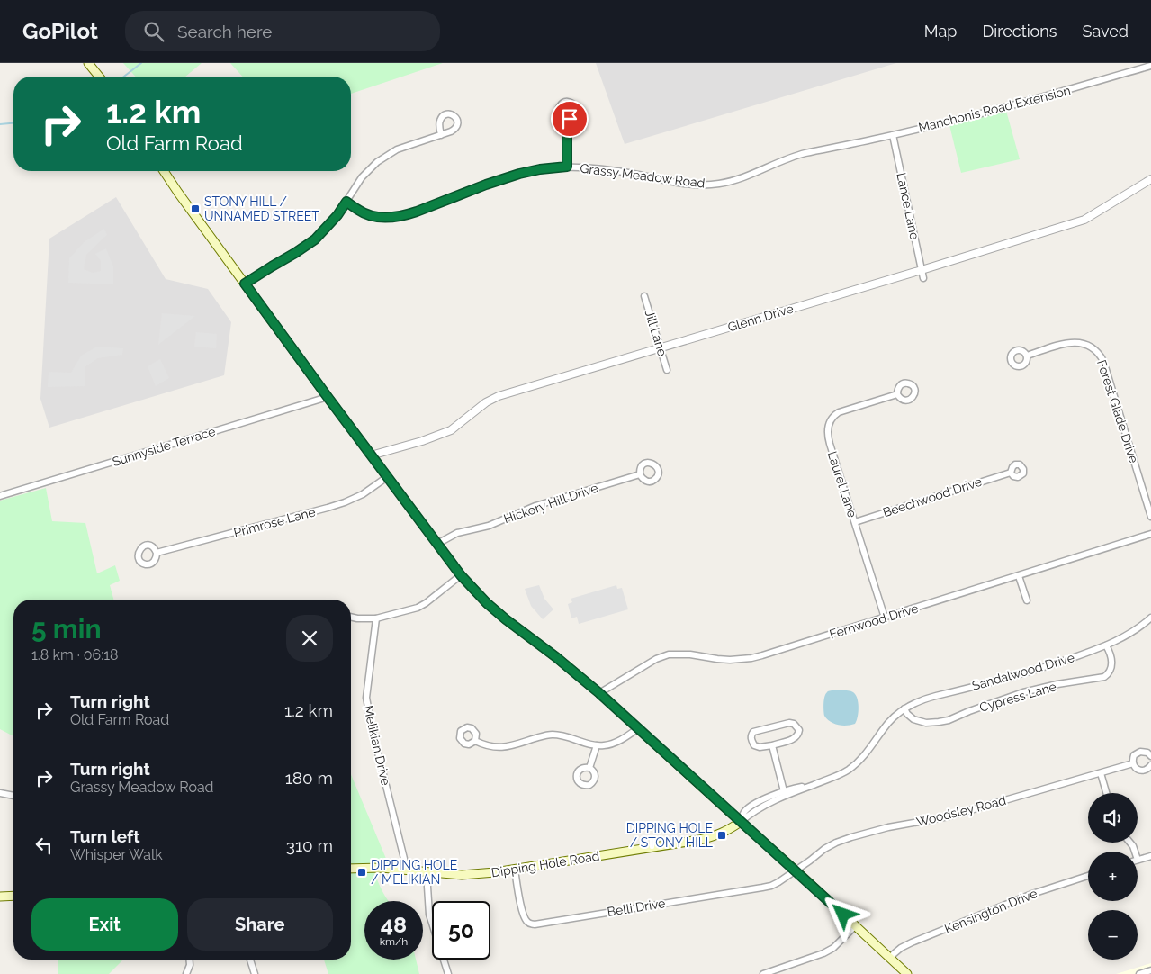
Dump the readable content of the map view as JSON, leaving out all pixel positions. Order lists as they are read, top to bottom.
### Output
{
  "streets": {
    "main road": ["Dipping Hole Road"],
    "street": [
      "Manchonis Road Extension",
      "Grassy Meadow Road",
      "Lance Lane",
      "Glenn Drive",
      "Jill Lane",
      "Forest Glade Drive",
      "Sunnyside Terrace",
      "Laurel Lane",
      "Beechwood Drive",
      "Hickory Hill Drive",
      "Primrose Lane",
      "Fernwood Drive",
      "Sandalwood Drive",
      "Cypress Lane",
      "Melikian Drive",
      "Woodsley Road",
      "Belli Drive",
      "Kensington Drive"
    ]
  },
  "crossings": [
    ["Manchonis Road Extension", "Grassy Meadow Road"],
    ["Manchonis Road Extension", "Lance Lane"],
    ["Lance Lane", "Glenn Drive"],
    ["Glenn Drive", "Jill Lane"],
    ["Laurel Lane", "Beechwood Drive"],
    ["Laurel Lane", "Fernwood Drive"],
    ["Sandalwood Drive", "Cypress Lane"],
    ["Melikian Drive", "Dipping Hole Road"],
    ["Woodsley Road", "Belli Drive"],
    ["Dipping Hole Road", "Belli Drive"]
  ],
  "places": {
    "transit": ["STONY HILL / UNNAMED STREET", "DIPPING HOLE / STONY HILL", "DIPPING HOLE / MELIKIAN"]
  },
  "page": {
    "header": "GoPilot",
    "search": "Search here",
    "nav": ["Map", "Directions", "Saved"],
    "turn": ["1.2 km", "Old Farm Road"],
    "heading": ["5 min", "1.8 km · 06:18"],
    "list": [
      {
        "name": "Turn right",
        "note": "Old Farm Road",
        "value": "1.2 km"
      },
      {
        "name": "Turn right",
        "note": "Grassy Meadow Road",
        "value": "180 m"
      },
      {
        "name": "Turn left",
        "note": "Whisper Walk",
        "value": "310 m"
      }
    ],
    "map_buttons": ["+", "−"],
    "buttons": ["Exit", "Share"],
    "speed": "48 km/h",
    "limit": "50"
  }
}
